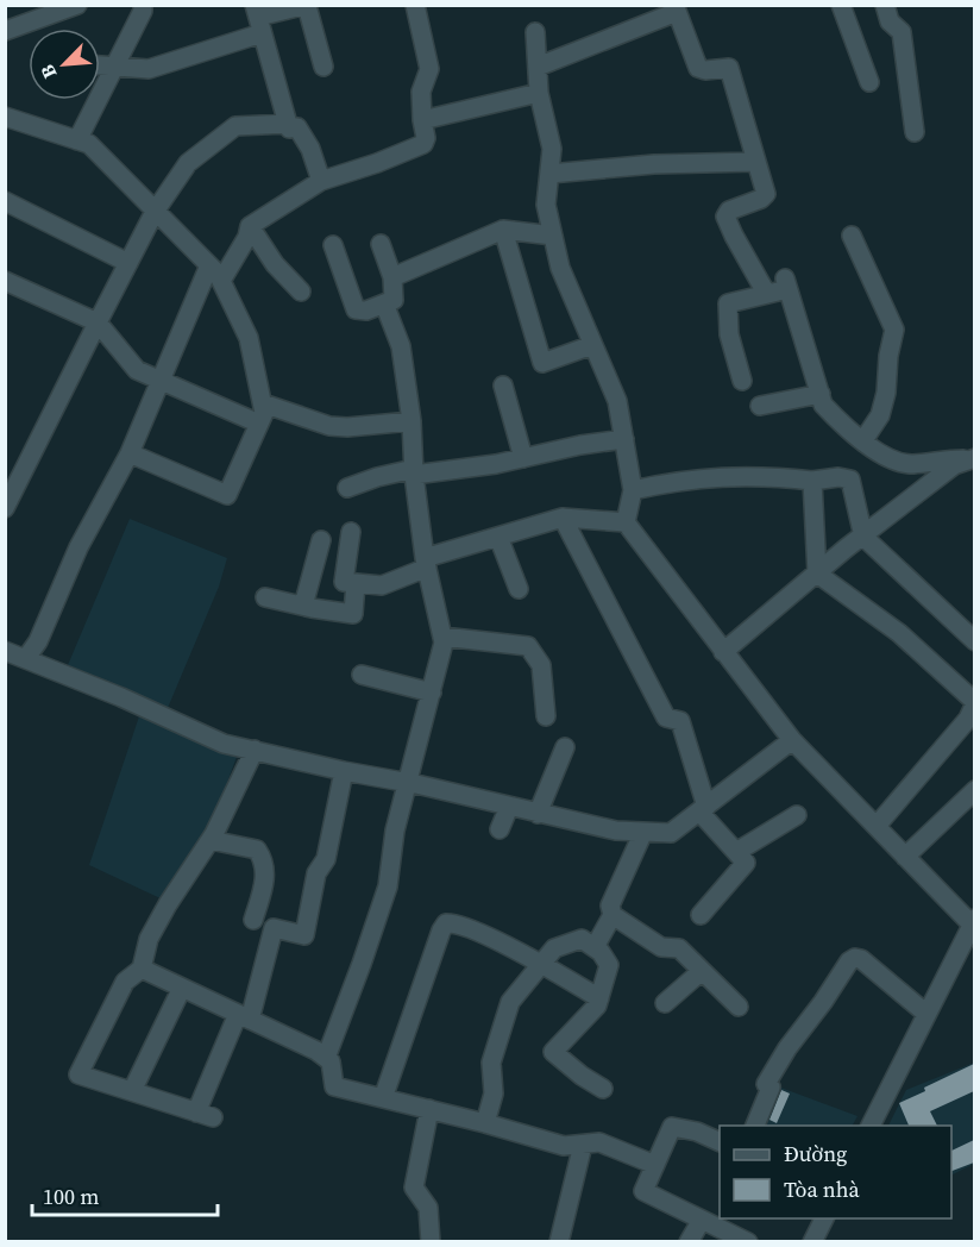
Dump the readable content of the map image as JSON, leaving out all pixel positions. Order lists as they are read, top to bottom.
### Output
{
  "legend": ["Đường", "Tòa nhà"],
  "scale_bar": "100 m",
  "north": "bottom left"
}
